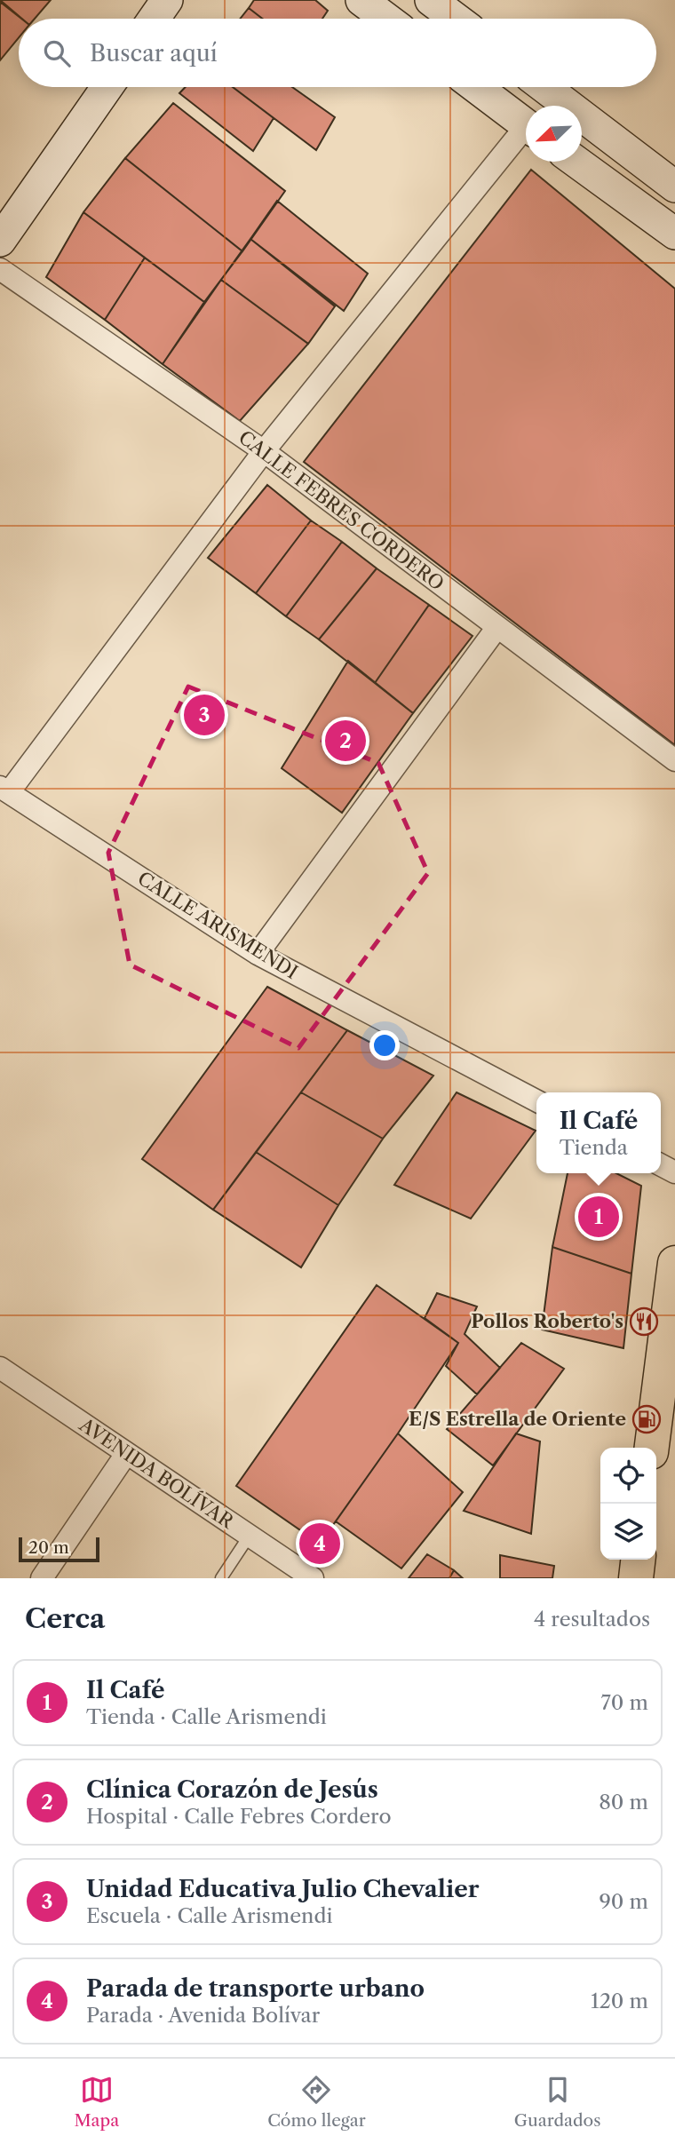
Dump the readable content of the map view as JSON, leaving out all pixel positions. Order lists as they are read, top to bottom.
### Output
{
  "streets": {
    "street": ["CALLE FEBRES CORDERO", "CALLE ARISMENDI", "AVENIDA BOLÍVAR"]
  },
  "places": {
    "restaurant": ["Pollos Roberto's"],
    "fuel station": ["E/S Estrella de Oriente"]
  },
  "scale_bar": "20 m",
  "north": "bottom left",
  "page": {
    "search": "Buscar aquí",
    "pins": [
      "3",
      "2",
      "1",
      "4"
    ],
    "popup": ["Il Café", "Tienda"],
    "scale": "20 m",
    "heading": ["Cerca", "4 resultados"],
    "list": [
      {
        "mark": "1",
        "name": "Il Café",
        "note": "Tienda · Calle Arismendi",
        "value": "70 m"
      },
      {
        "mark": "2",
        "name": "Clínica Corazón de Jesús",
        "note": "Hospital · Calle Febres Cordero",
        "value": "80 m"
      },
      {
        "mark": "3",
        "name": "Unidad Educativa Julio Chevalier",
        "note": "Escuela · Calle Arismendi",
        "value": "90 m"
      },
      {
        "mark": "4",
        "name": "Parada de transporte urbano",
        "note": "Parada · Avenida Bolívar",
        "value": "120 m"
      }
    ],
    "nav": ["Mapa", "Cómo llegar", "Guardados"]
  }
}
